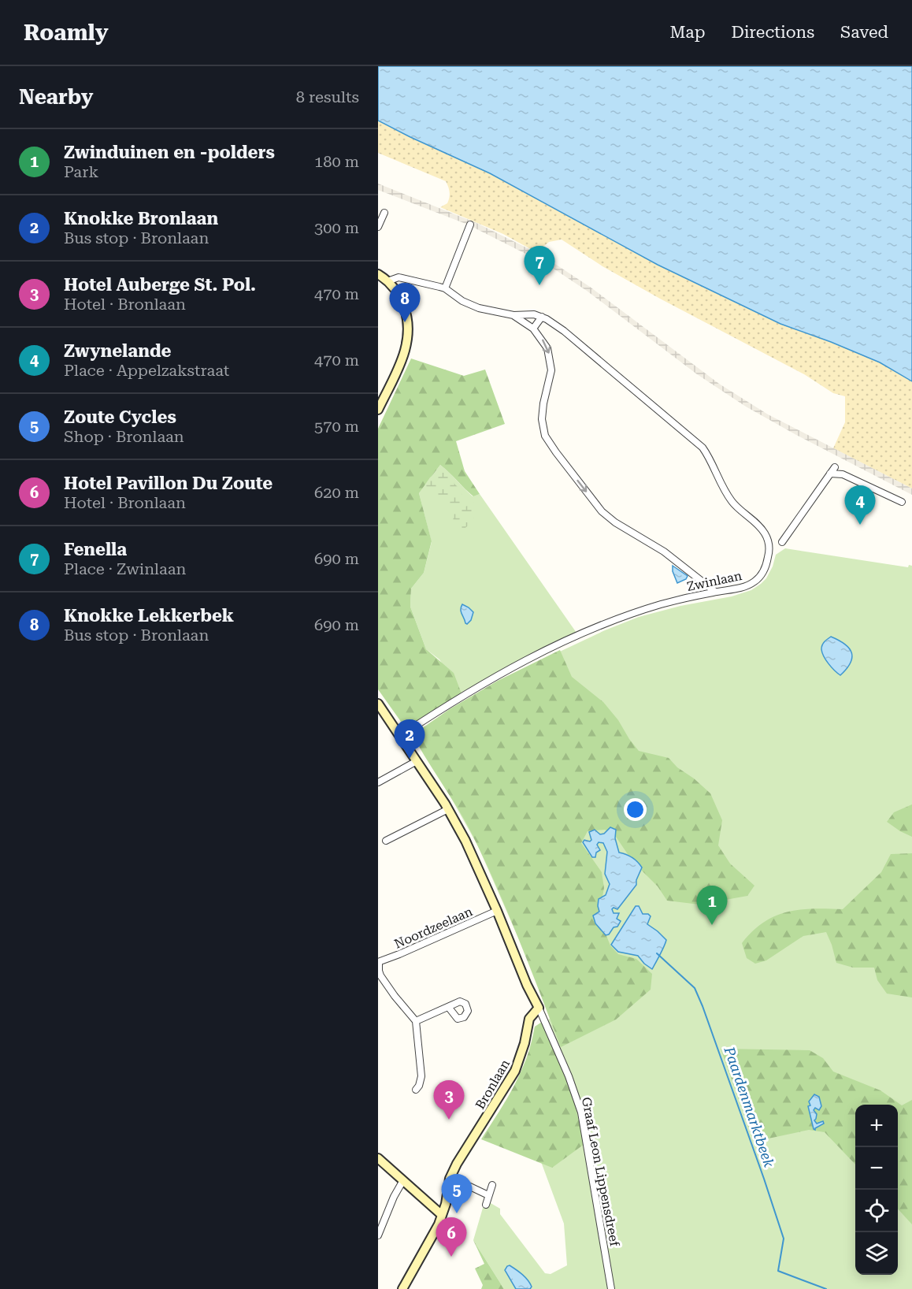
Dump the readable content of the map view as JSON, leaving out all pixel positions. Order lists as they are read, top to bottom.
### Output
{
  "streets": {
    "street": [
      "Zwinlaan",
      "Noordzeelaan",
      "Bronlaan",
      "Graaf Leon Lippensdreef"
    ]
  },
  "crossings": [
    ["Bronlaan", "Graaf Leon Lippensdreef"]
  ],
  "water": ["Paardenmarktbeek"],
  "page": {
    "header": "Roamly",
    "nav": ["Map", "Directions", "Saved"],
    "heading": ["Nearby", "8 results"],
    "list": [
      {
        "mark": "1",
        "name": "Zwinduinen en -polders",
        "note": "Park",
        "value": "180 m"
      },
      {
        "mark": "2",
        "name": "Knokke Bronlaan",
        "note": "Bus stop · Bronlaan",
        "value": "300 m"
      },
      {
        "mark": "3",
        "name": "Hotel Auberge St. Pol.",
        "note": "Hotel · Bronlaan",
        "value": "470 m"
      },
      {
        "mark": "4",
        "name": "Zwynelande",
        "note": "Place · Appelzakstraat",
        "value": "470 m"
      },
      {
        "mark": "5",
        "name": "Zoute Cycles",
        "note": "Shop · Bronlaan",
        "value": "570 m"
      },
      {
        "mark": "6",
        "name": "Hotel Pavillon Du Zoute",
        "note": "Hotel · Bronlaan",
        "value": "620 m"
      },
      {
        "mark": "7",
        "name": "Fenella",
        "note": "Place · Zwinlaan",
        "value": "690 m"
      },
      {
        "mark": "8",
        "name": "Knokke Lekkerbek",
        "note": "Bus stop · Bronlaan",
        "value": "690 m"
      }
    ],
    "pins": [
      "7",
      "8",
      "4",
      "2",
      "1",
      "3",
      "5",
      "6"
    ],
    "map_buttons": ["+", "−"]
  }
}
